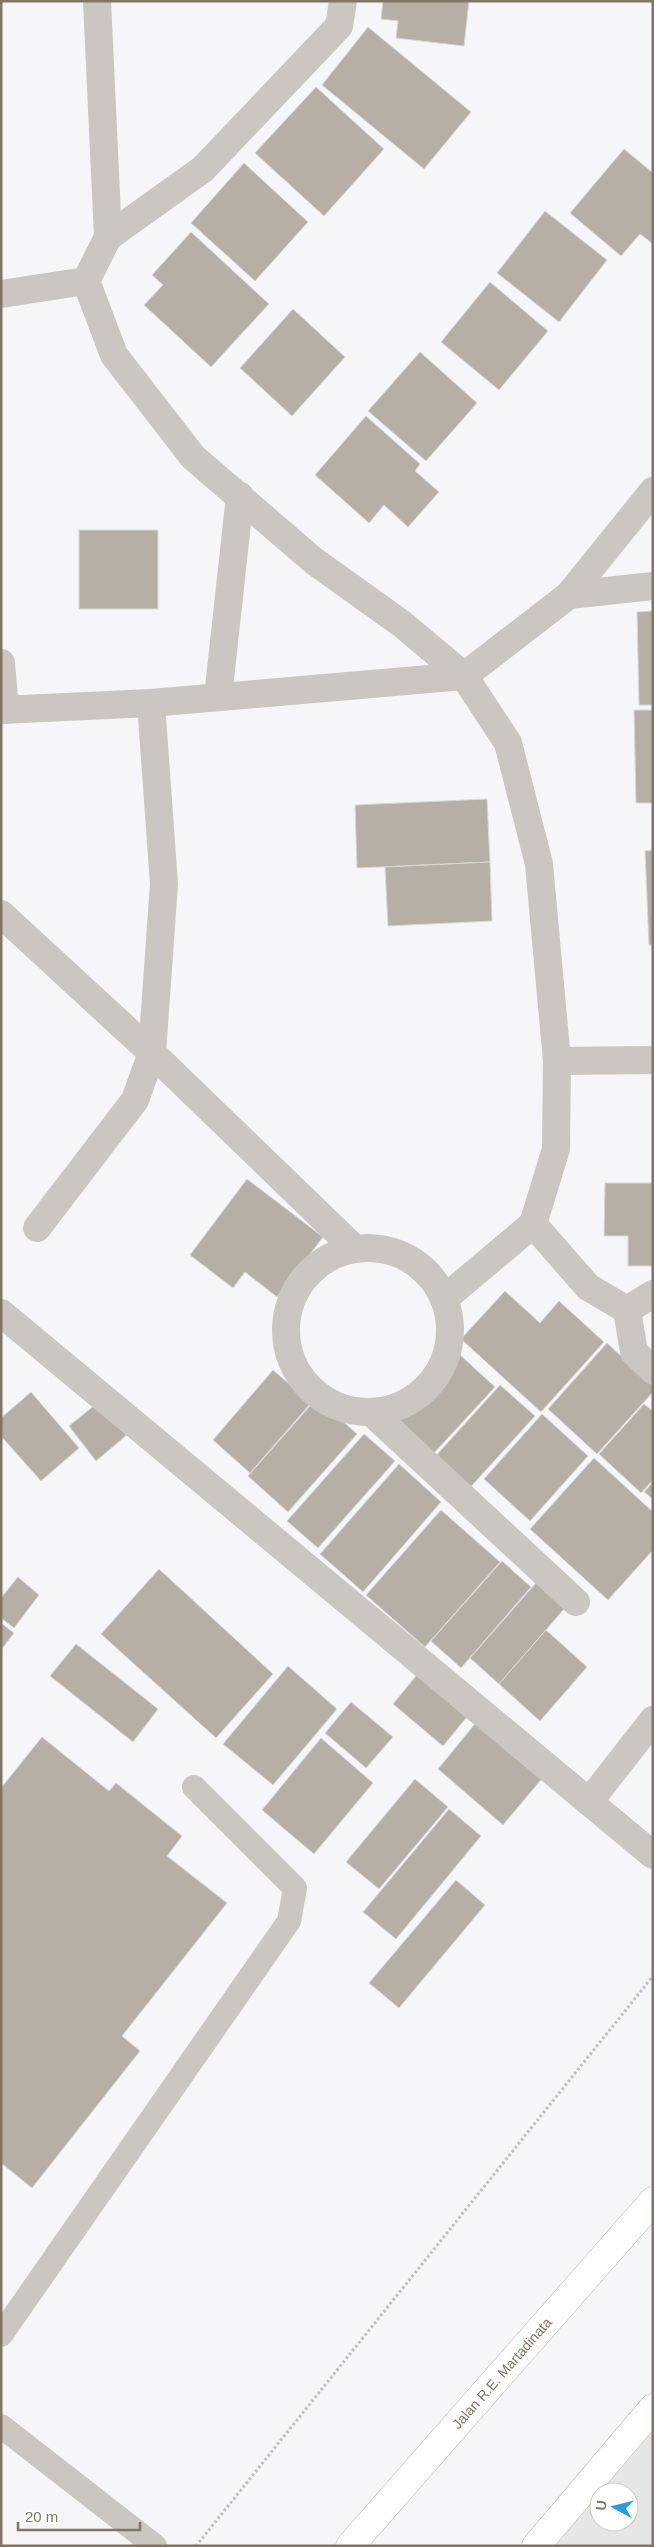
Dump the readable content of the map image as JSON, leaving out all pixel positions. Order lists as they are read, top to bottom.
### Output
{
  "streets": {
    "highway": ["Jalan R.E. Martadinata"]
  },
  "scale_bar": "20 m",
  "north": "left"
}
